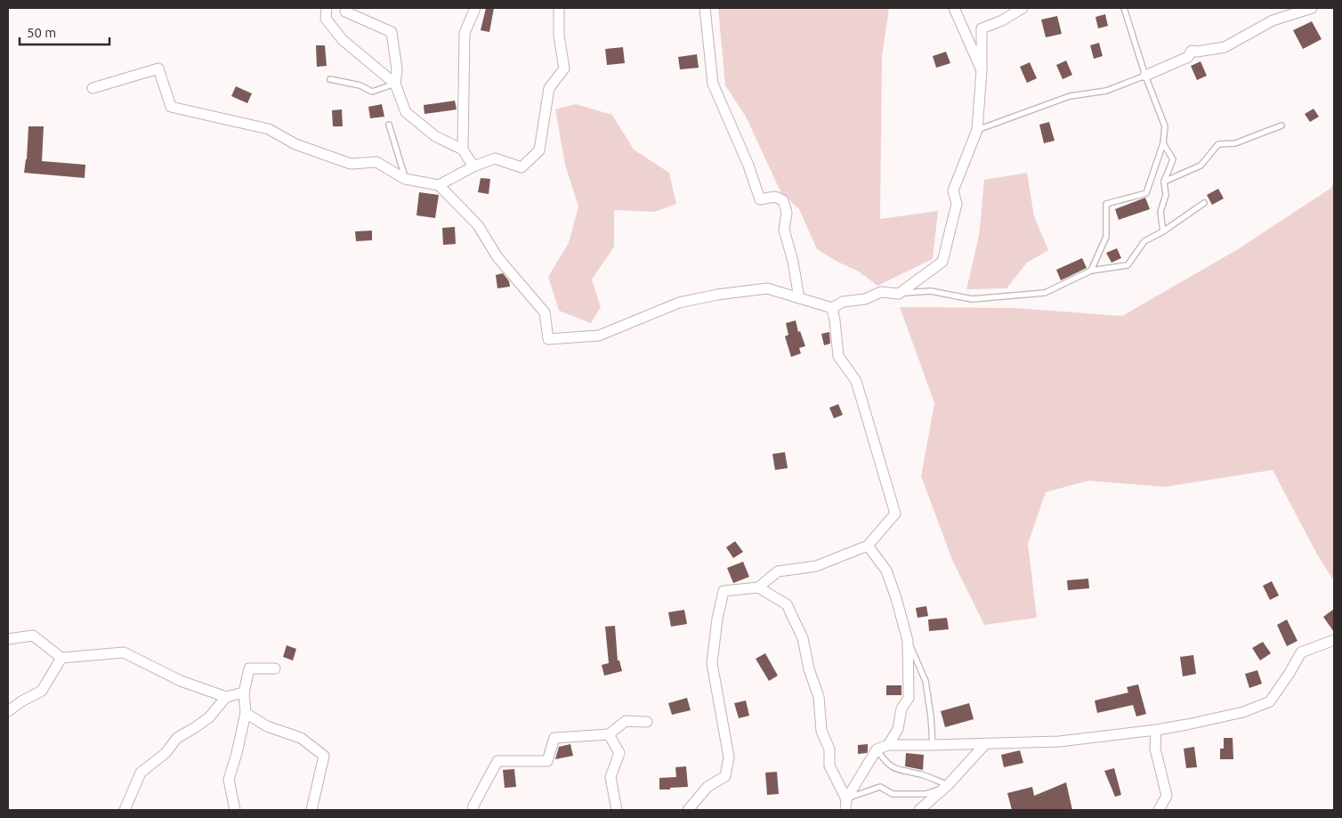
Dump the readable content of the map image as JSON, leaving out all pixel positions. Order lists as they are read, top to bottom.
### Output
{
  "scale_bar": "50 m"
}
